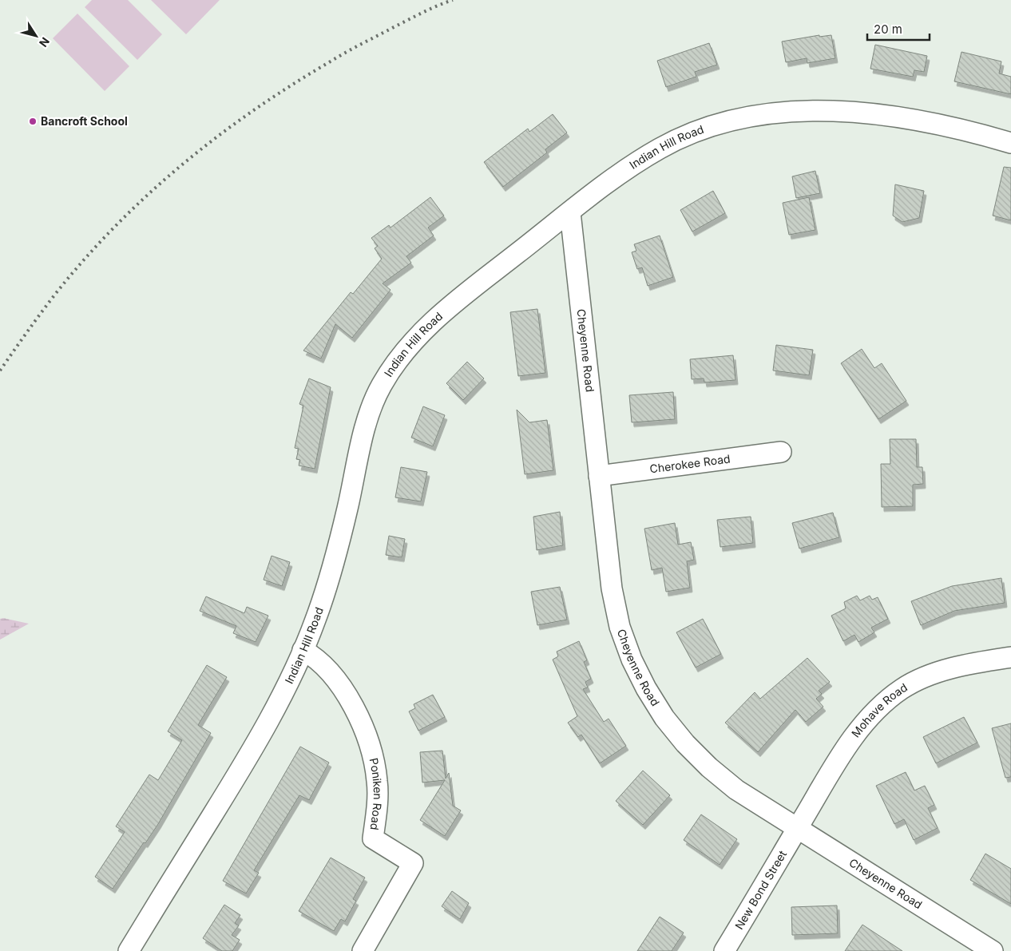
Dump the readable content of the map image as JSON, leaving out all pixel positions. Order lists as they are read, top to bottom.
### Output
{
  "streets": {
    "street": [
      "Indian Hill Road",
      "Cheyenne Road",
      "Cherokee Road",
      "Mohave Road",
      "Poniken Road",
      "New Bond Street"
    ]
  },
  "crossings": [
    ["Indian Hill Road", "Cheyenne Road"],
    ["Indian Hill Road", "Poniken Road"],
    ["Cheyenne Road", "Cherokee Road"],
    ["Cheyenne Road", "Mohave Road"],
    ["Cheyenne Road", "New Bond Street"],
    ["Mohave Road", "New Bond Street"]
  ],
  "places": ["Bancroft School"],
  "scale_bar": "20 m",
  "north": "bottom right"
}
